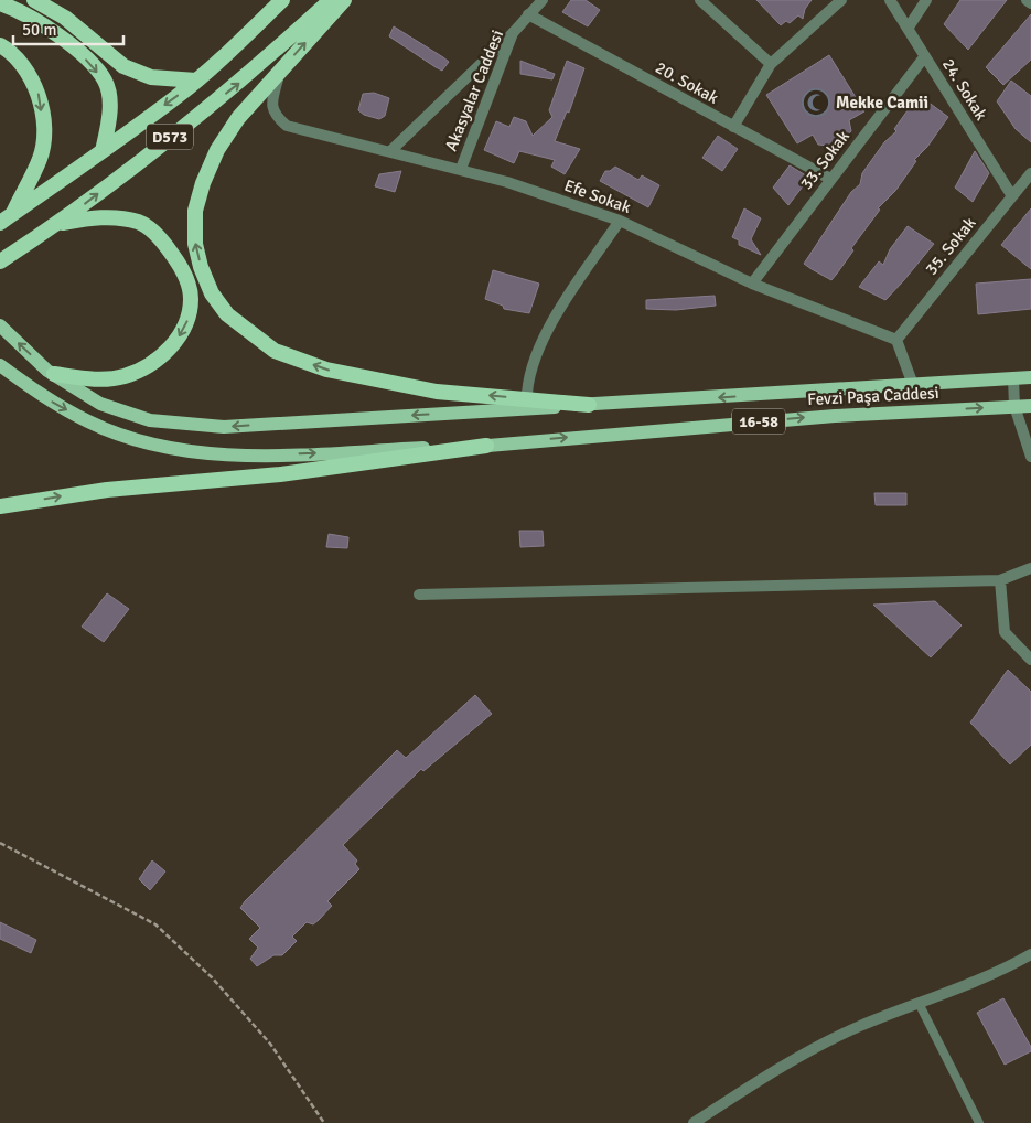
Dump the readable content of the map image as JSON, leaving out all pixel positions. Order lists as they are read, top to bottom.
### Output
{
  "streets": {
    "highway": ["D573"],
    "main road": ["Fevzi Paşa Caddesi", "16-58"],
    "street": [
      "20. Sokak",
      "24. Sokak",
      "Akasyalar Caddesi",
      "33. Sokak",
      "Efe Sokak",
      "35. Sokak"
    ]
  },
  "crossings": [
    ["20. Sokak", "Akasyalar Caddesi"],
    ["20. Sokak", "33. Sokak"],
    ["24. Sokak", "33. Sokak"],
    ["24. Sokak", "35. Sokak"],
    ["Akasyalar Caddesi", "Efe Sokak"],
    ["33. Sokak", "Efe Sokak"],
    ["Efe Sokak", "35. Sokak"]
  ],
  "places": {
    "mosque": ["Mekke Camii"]
  },
  "scale_bar": "50 m"
}
